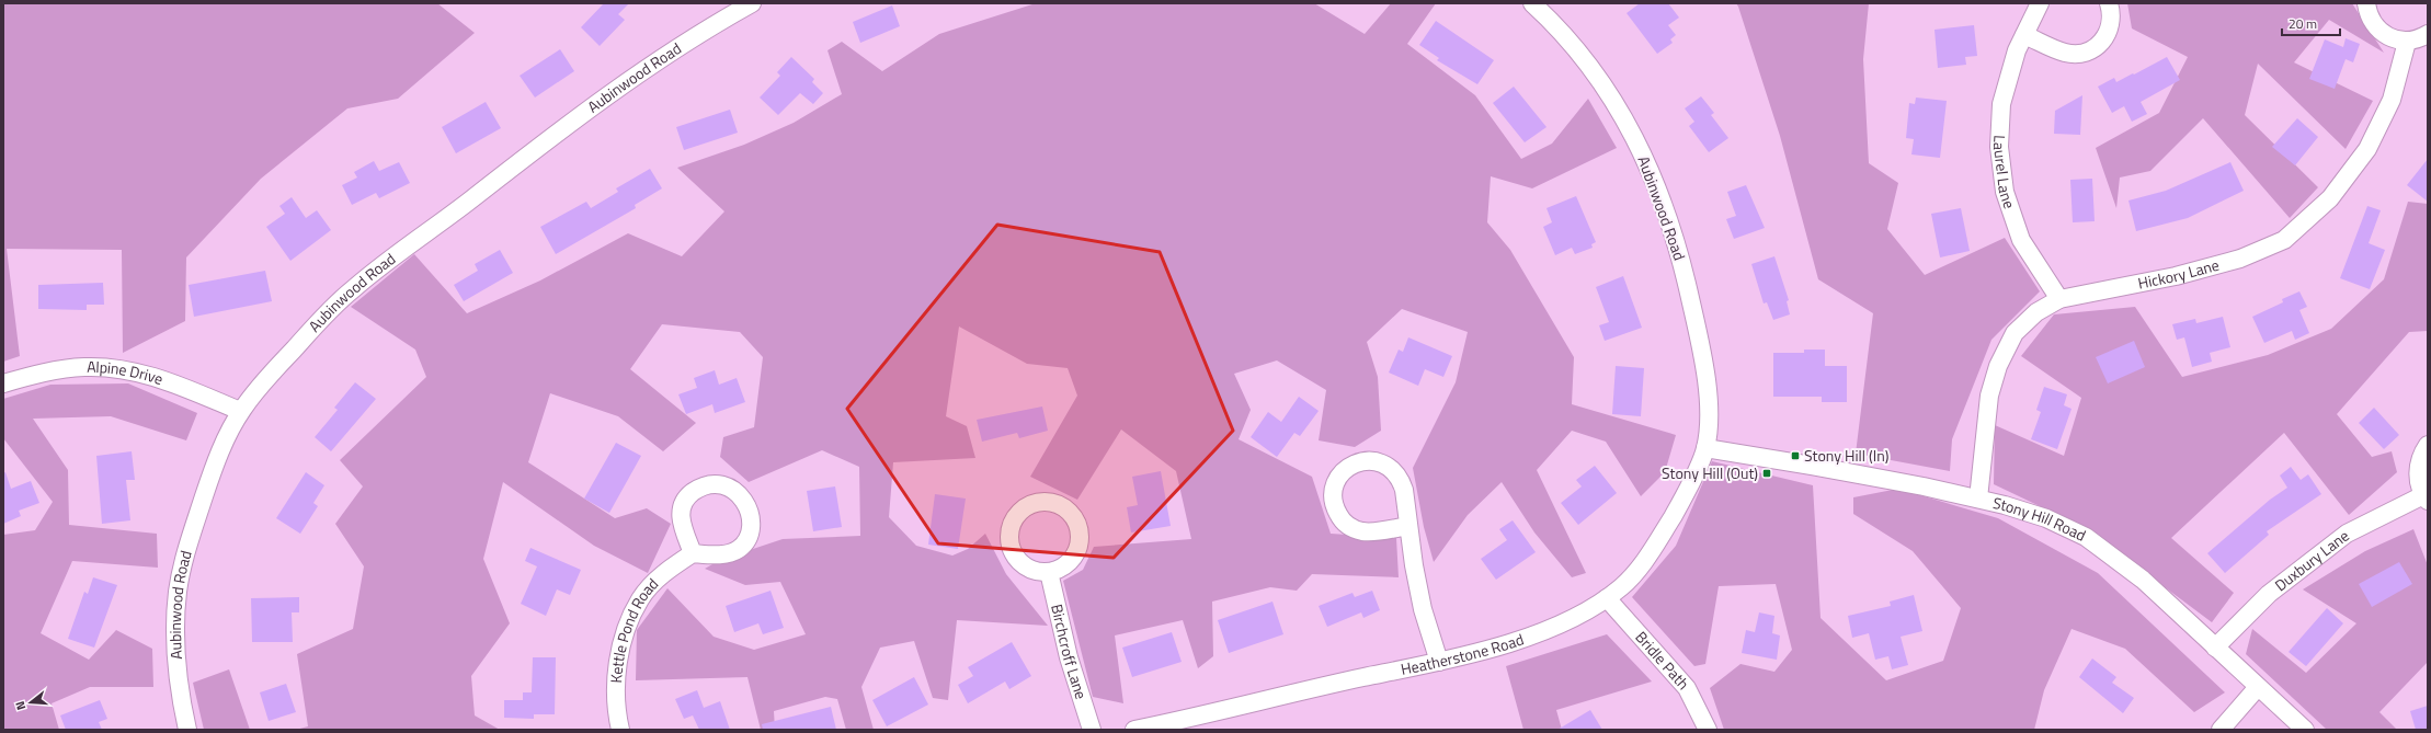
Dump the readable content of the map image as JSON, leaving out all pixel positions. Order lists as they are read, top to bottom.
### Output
{
  "streets": {
    "street": [
      "Aubinwood Road",
      "Laurel Lane",
      "Hickory Lane",
      "Alpine Drive",
      "Stony Hill Road",
      "Duxbury Lane",
      "Kettle Pond Road",
      "Birchcroff Lane",
      "Heatherstone Road",
      "Bridle Path"
    ]
  },
  "crossings": [
    ["Aubinwood Road", "Alpine Drive"],
    ["Aubinwood Road", "Stony Hill Road"],
    ["Aubinwood Road", "Heatherstone Road"],
    ["Laurel Lane", "Hickory Lane"],
    ["Hickory Lane", "Stony Hill Road"],
    ["Stony Hill Road", "Duxbury Lane"],
    ["Stony Hill Road", "Heatherstone Road"],
    ["Heatherstone Road", "Bridle Path"]
  ],
  "places": {
    "transit": ["Stony Hill (In)", "Stony Hill (Out)"]
  },
  "scale_bar": "20 m",
  "north": "left"
}
